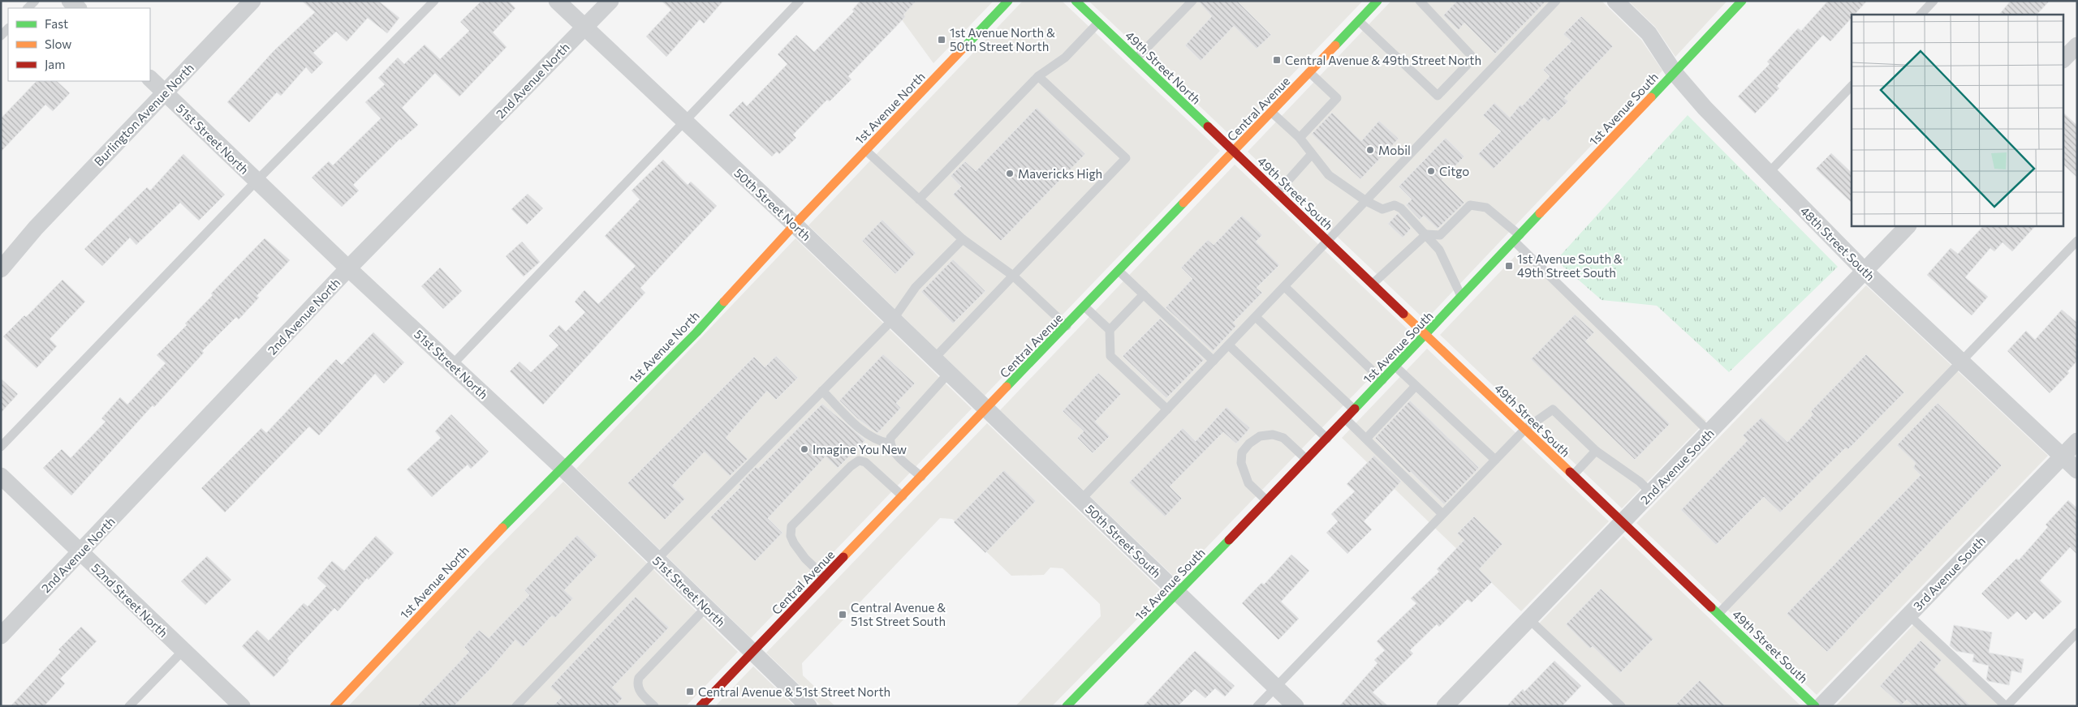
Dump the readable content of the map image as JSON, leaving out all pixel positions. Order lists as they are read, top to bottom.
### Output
{
  "streets": {
    "main road": [
      "49th Street North",
      "1st Avenue North",
      "Central Avenue",
      "1st Avenue South",
      "49th Street South"
    ],
    "street": [
      "2nd Avenue North",
      "Burlington Avenue North",
      "51st Street North",
      "50th Street North",
      "48th Street South",
      "2nd Avenue South",
      "50th Street South",
      "3rd Avenue South",
      "52nd Street North"
    ]
  },
  "crossings": [
    ["49th Street North", "Central Avenue"],
    ["49th Street North", "49th Street South"],
    ["2nd Avenue North", "51st Street North"],
    ["2nd Avenue North", "50th Street North"],
    ["2nd Avenue North", "52nd Street North"],
    ["1st Avenue North", "51st Street North"],
    ["1st Avenue North", "50th Street North"],
    ["Central Avenue", "51st Street North"],
    ["Central Avenue", "49th Street South"],
    ["Central Avenue", "50th Street North"],
    ["Central Avenue", "50th Street South"],
    ["1st Avenue South", "49th Street South"],
    ["1st Avenue South", "48th Street South"],
    ["1st Avenue South", "50th Street South"],
    ["Burlington Avenue North", "51st Street North"],
    ["49th Street South", "2nd Avenue South"],
    ["50th Street North", "50th Street South"],
    ["48th Street South", "2nd Avenue South"],
    ["48th Street South", "3rd Avenue South"]
  ],
  "places": {
    "transit": [
      "1st Avenue North & 50th Street North",
      "Central Avenue & 49th Street North",
      "1st Avenue South & 49th Street South",
      "Central Avenue & 51st Street South",
      "Central Avenue & 51st Street North"
    ],
    "other": [
      "Mobil",
      "Citgo",
      "Mavericks High",
      "Imagine You New"
    ]
  },
  "legend": ["Fast", "Slow", "Jam"]
}
